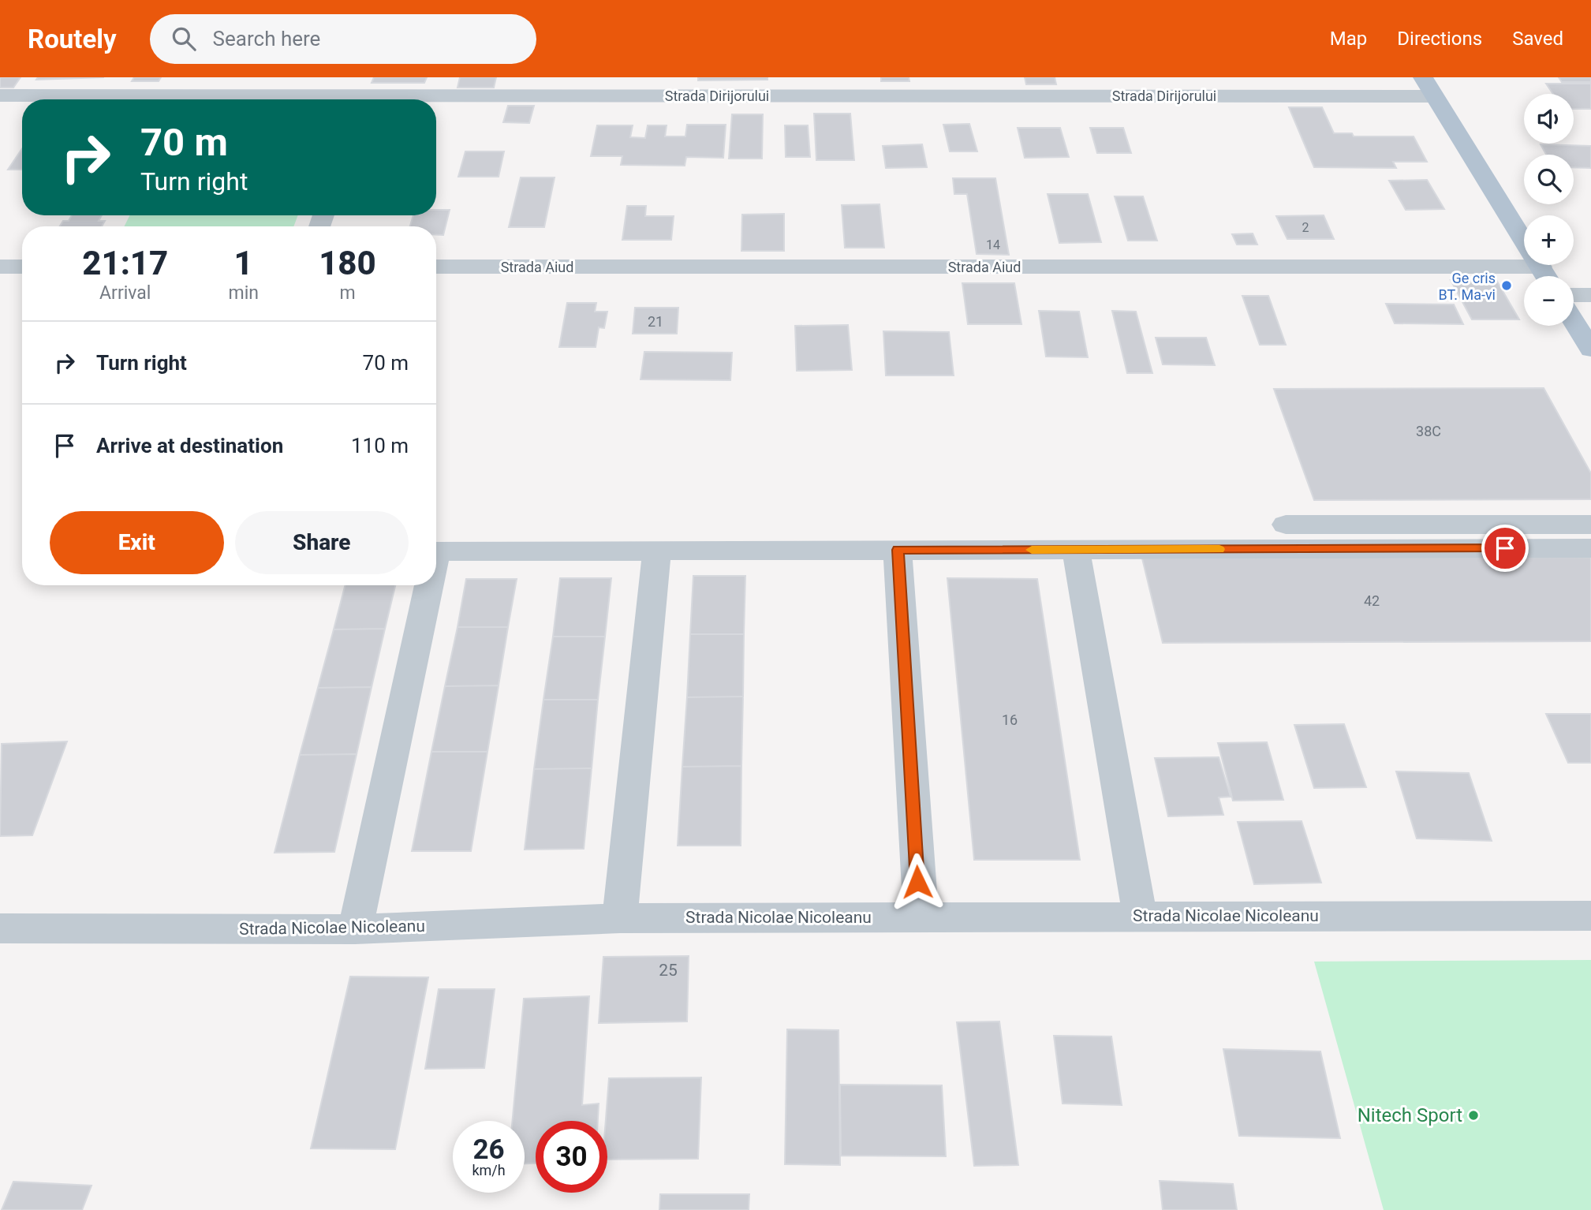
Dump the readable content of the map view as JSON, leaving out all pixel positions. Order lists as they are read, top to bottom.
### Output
{
  "streets": {
    "street": ["Strada Dirijorului", "Strada Aiud", "Strada Nicolae Nicoleanu"]
  },
  "places": ["Ge cris BT. Ma-vi", "Nitech Sport"],
  "house_numbers": [
    "2",
    "14",
    "21",
    "38C",
    "42",
    "16",
    "25"
  ],
  "page": {
    "header": "Routely",
    "search": "Search here",
    "nav": ["Map", "Directions", "Saved"],
    "map_buttons": ["+", "−"],
    "turn": ["70 m", "Turn right"],
    "eta": [
      "21:17",
      "Arrival",
      "1",
      "min",
      "180",
      "m"
    ],
    "list": [
      {
        "name": "Turn right",
        "value": "70 m"
      },
      {
        "name": "Arrive at destination",
        "value": "110 m"
      }
    ],
    "buttons": ["Exit", "Share"],
    "speed": "26 km/h",
    "limit": "30"
  }
}
